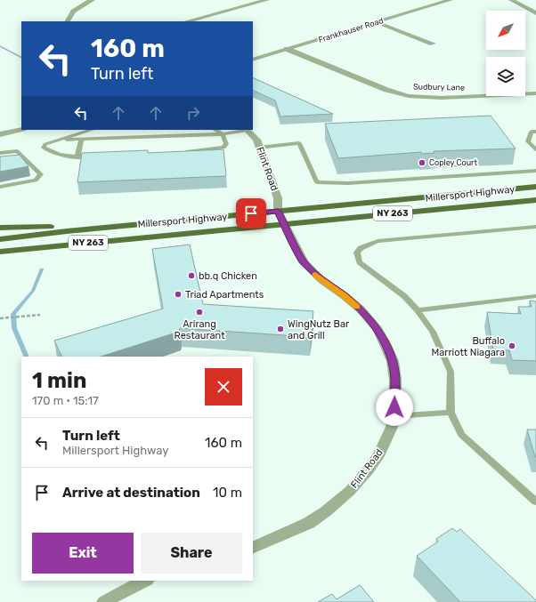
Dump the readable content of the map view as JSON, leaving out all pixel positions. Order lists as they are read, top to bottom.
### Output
{
  "streets": {
    "main road": ["Millersport Highway", "NY 263"],
    "street": ["Frankhauser Road", "Sudbury Lane", "Flint Road"]
  },
  "crossings": [
    ["Frankhauser Road", "Sudbury Lane"],
    ["Flint Road", "Millersport Highway"]
  ],
  "places": [
    "Copley Court",
    "bb.q Chicken",
    "Triad Apartments",
    "Arirang Restaurant",
    "WingNutz Bar and Grill",
    "Buffalo Marriott Niagara"
  ],
  "north": "bottom left",
  "page": {
    "turn": ["160 m", "Turn left"],
    "heading": ["1 min", "170 m · 15:17"],
    "list": [
      {
        "name": "Turn left",
        "note": "Millersport Highway",
        "value": "160 m"
      },
      {
        "name": "Arrive at destination",
        "value": "10 m"
      }
    ],
    "buttons": ["Exit", "Share"]
  }
}
